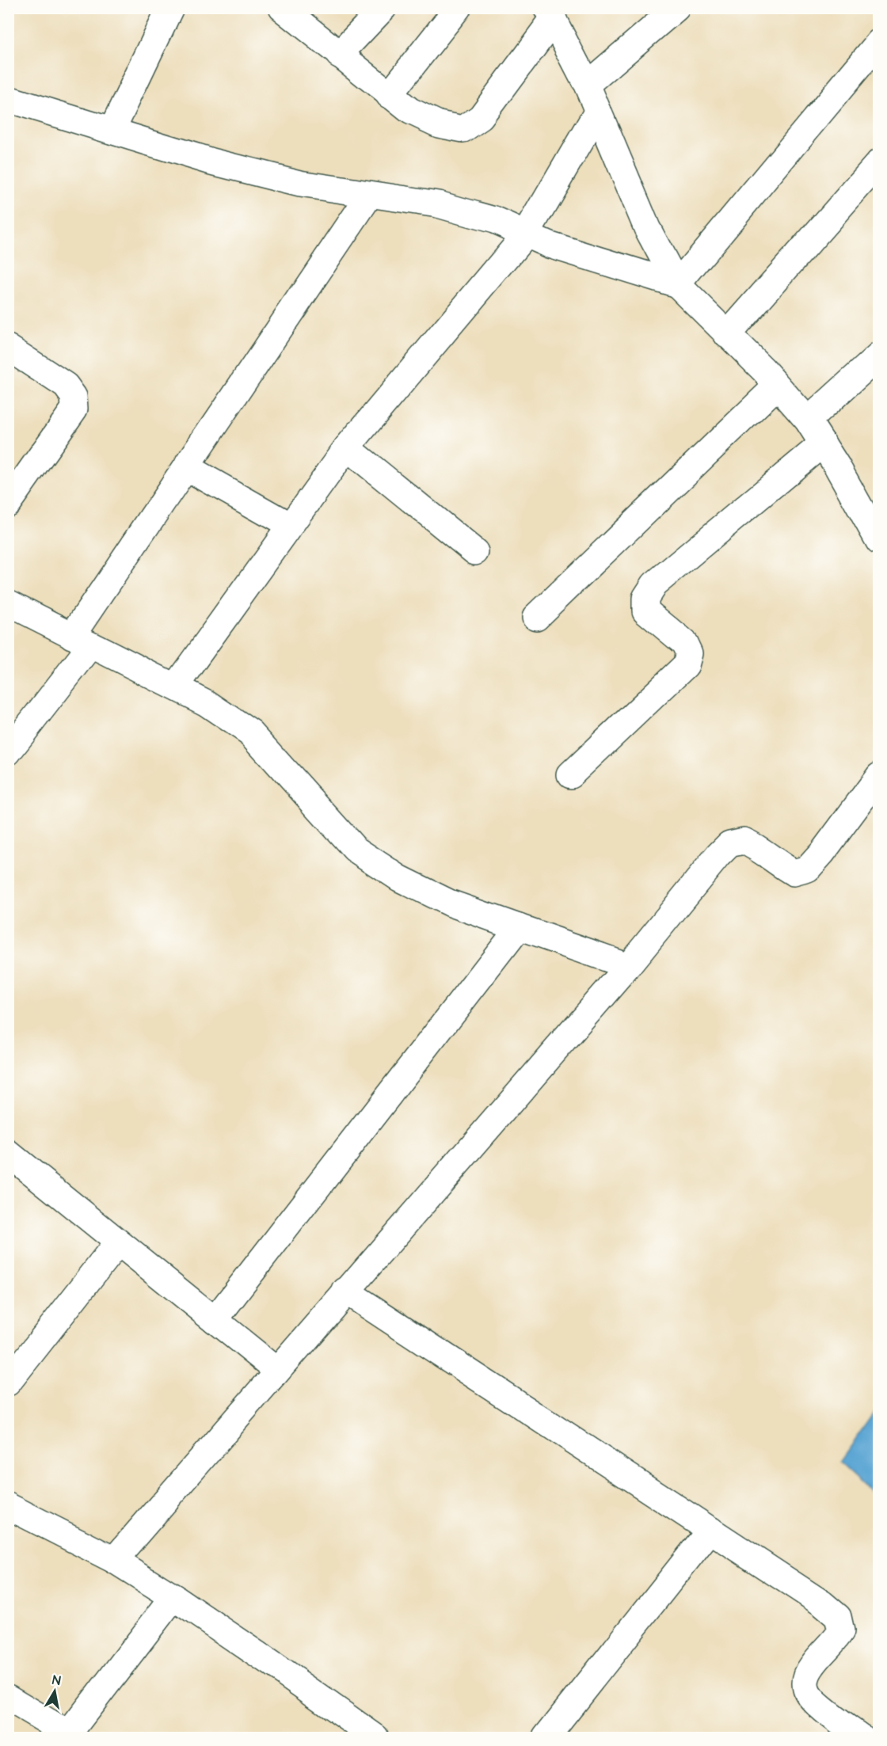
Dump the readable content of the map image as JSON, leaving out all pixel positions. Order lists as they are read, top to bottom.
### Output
{
  "north": "top"
}
